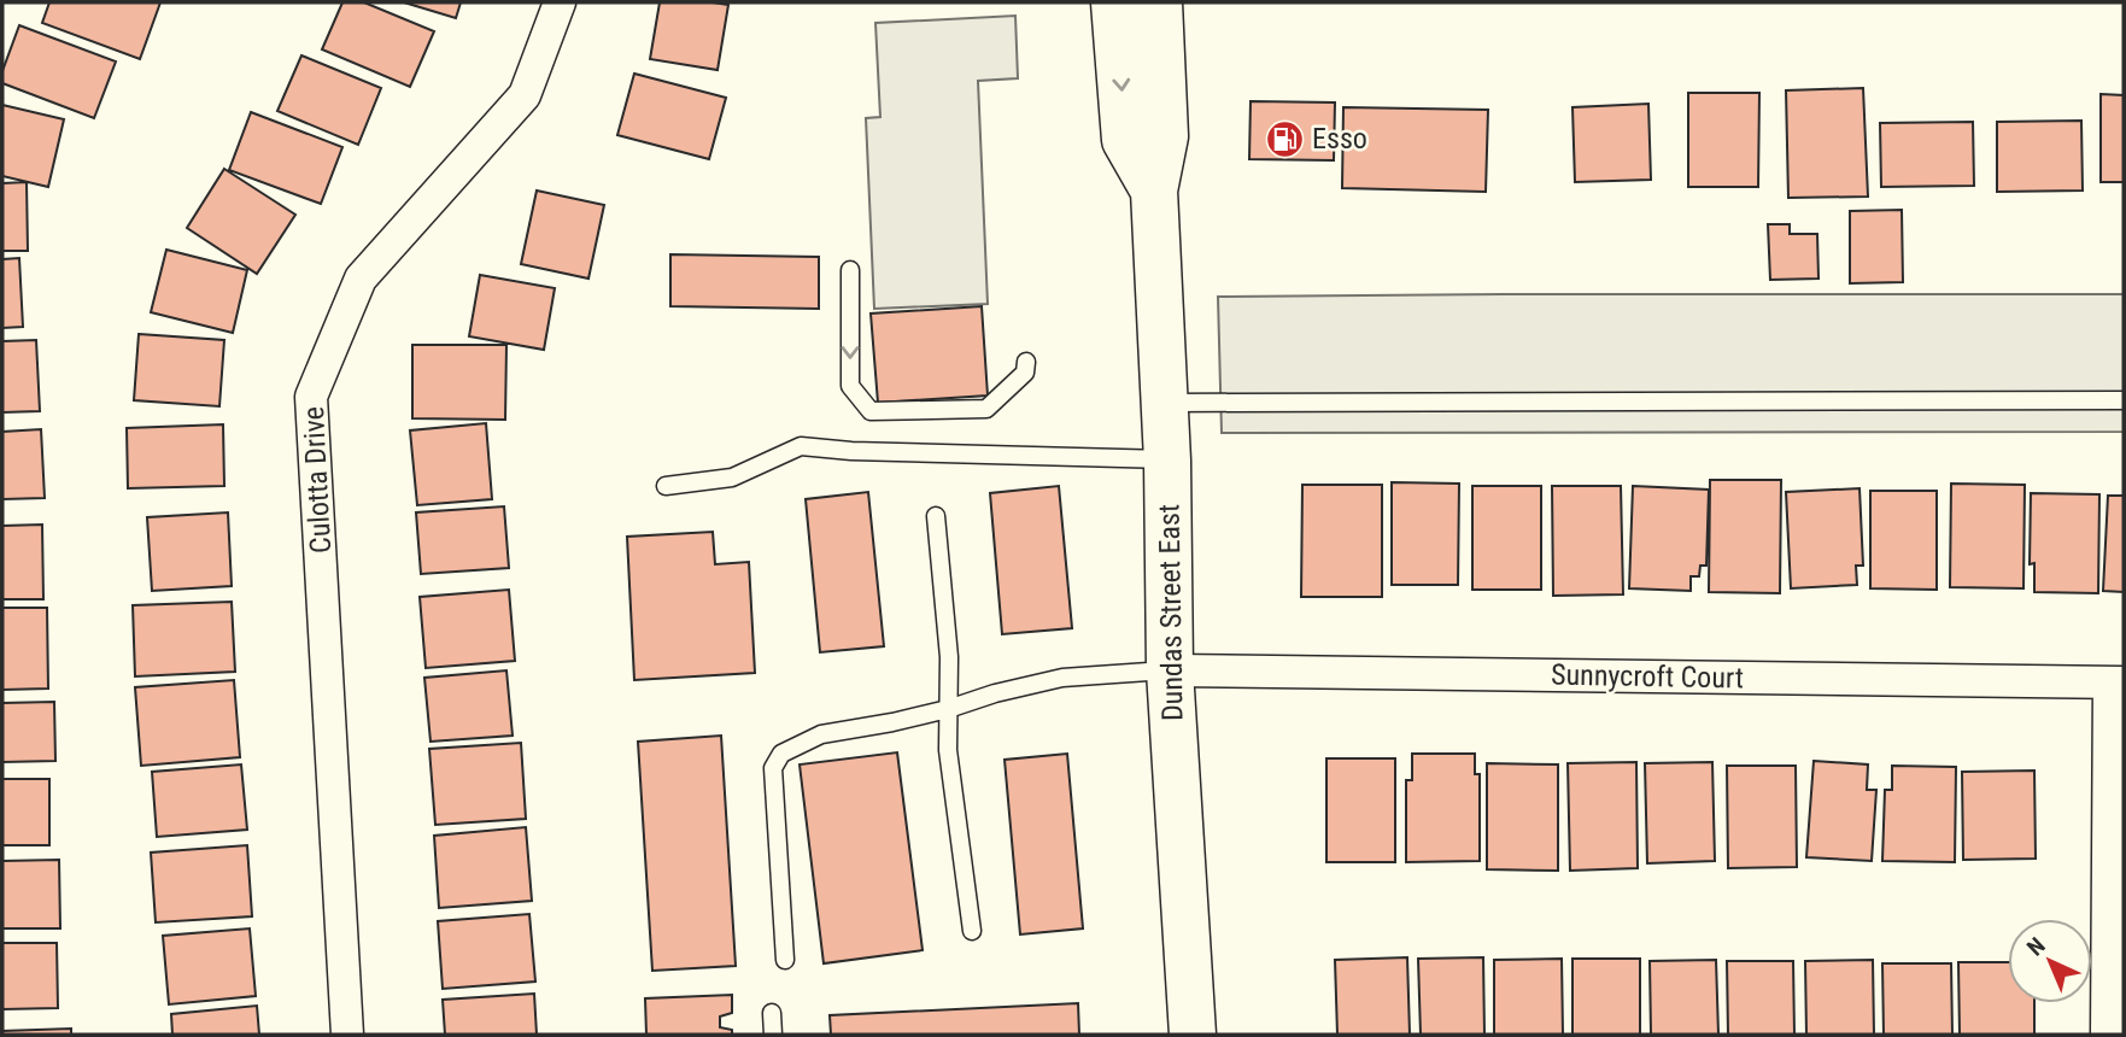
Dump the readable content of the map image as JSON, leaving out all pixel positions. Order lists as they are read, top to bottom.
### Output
{
  "streets": {
    "main road": ["Dundas Street East"],
    "street": ["Culotta Drive", "Sunnycroft Court"]
  },
  "crossings": [
    ["Dundas Street East", "Sunnycroft Court"]
  ],
  "places": {
    "fuel station": ["Esso"]
  },
  "north": "top left"
}
